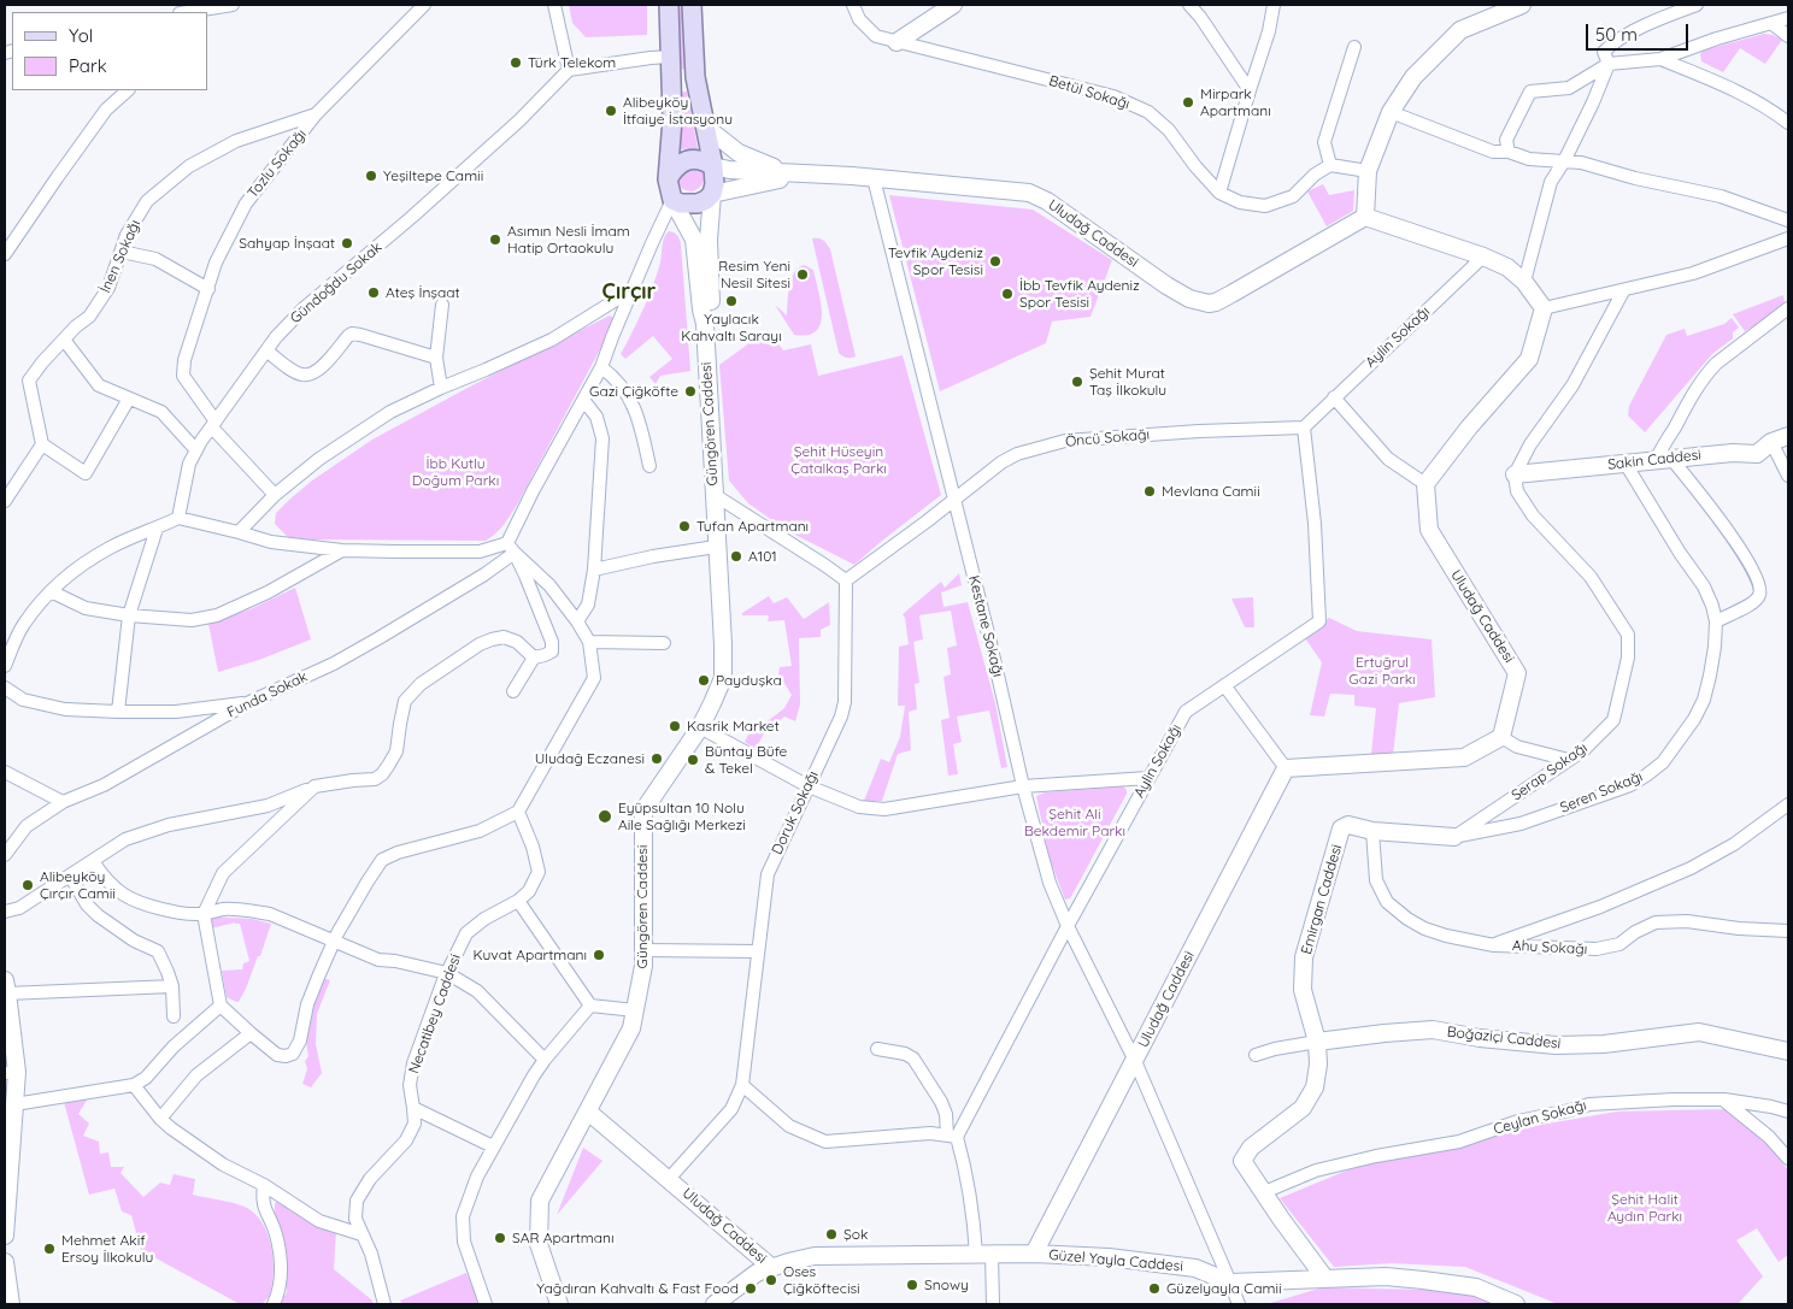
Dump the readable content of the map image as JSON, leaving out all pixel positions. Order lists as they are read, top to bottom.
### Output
{
  "streets": {
    "main road": [
      "Uludağ Caddesi",
      "Güngören Caddesi",
      "Sakin Caddesi",
      "Emirgan Caddesi",
      "Boğaziçi Caddesi",
      "Güzel Yayla Caddesi"
    ],
    "street": [
      "Betül Sokağı",
      "Tozlu Sokağı",
      "İnen Sokağı",
      "Gündoğdu Sokak",
      "Aylin Sokağı",
      "Öncü Sokağı",
      "Kestane Sokağı",
      "Funda Sokak",
      "Serap Sokağı",
      "Seren Sokağı",
      "Doruk Sokağı",
      "Ahu Sokağı",
      "Necatibey Caddesi",
      "Ceylan Sokağı"
    ]
  },
  "crossings": [
    ["Tozlu Sokağı", "İnen Sokağı"],
    ["Tozlu Sokağı", "Gündoğdu Sokak"],
    ["Uludağ Caddesi", "Güngören Caddesi"],
    ["Uludağ Caddesi", "Kestane Sokağı"],
    ["Uludağ Caddesi", "Doruk Sokağı"],
    ["Uludağ Caddesi", "Güzel Yayla Caddesi"],
    ["Aylin Sokağı", "Öncü Sokağı"],
    ["Aylin Sokağı", "Kestane Sokağı"],
    ["Öncü Sokağı", "Kestane Sokağı"],
    ["Öncü Sokağı", "Doruk Sokağı"],
    ["Sakin Caddesi", "Serap Sokağı"],
    ["Sakin Caddesi", "Seren Sokağı"],
    ["Kestane Sokağı", "Güzel Yayla Caddesi"],
    ["Serap Sokağı", "Seren Sokağı"],
    ["Serap Sokağı", "Emirgan Caddesi"],
    ["Seren Sokağı", "Emirgan Caddesi"],
    ["Emirgan Caddesi", "Ahu Sokağı"],
    ["Emirgan Caddesi", "Boğaziçi Caddesi"],
    ["Emirgan Caddesi", "Ceylan Sokağı"],
    ["Emirgan Caddesi", "Güzel Yayla Caddesi"]
  ],
  "districts": ["Çırçır"],
  "parks": [
    "Şehit Hüseyin Çatalkaş Parkı",
    "İbb Kutlu Doğum Parkı",
    "Ertuğrul Gazi Parkı",
    "Şehit Ali Bekdemir Parkı",
    "Şehit Halit Aydın Parkı"
  ],
  "places": [
    "Türk Telekom",
    "Mirpark Apartmanı",
    "Alibeyköy İtfaiye İstasyonu",
    "Yeşiltepe Camii",
    "Asımın Nesli İmam Hatip Ortaokulu",
    "Sahyap İnşaat",
    "Tevfik Aydeniz Spor Tesisi",
    "Resim Yeni Nesil Sitesi",
    "Ateş İnşaat",
    "İbb Tevfik Aydeniz Spor Tesisi",
    "Yaylacık Kahvaltı Sarayı",
    "Şehit Murat Taş İlkokulu",
    "Gazi Çiğköfte",
    "Mevlana Camii",
    "Tufan Apartmanı",
    "A101",
    "Payduşka",
    "Kasrik Market",
    "Uludağ Eczanesi",
    "Büntay Büfe & Tekel",
    "Eyüpsultan 10 Nolu Aile Sağlığı Merkezi",
    "Alibeyköy Çırçır Camii",
    "Kuvat Apartmanı",
    "Şok",
    "SAR Apartmanı",
    "Mehmet Akif Ersoy İlkokulu",
    "Oses Çiğköftecisi",
    "Snowy",
    "Yağdıran Kahvaltı & Fast Food",
    "Güzelyayla Camii"
  ],
  "legend": ["Yol", "Park"],
  "scale_bar": "50 m"
}
